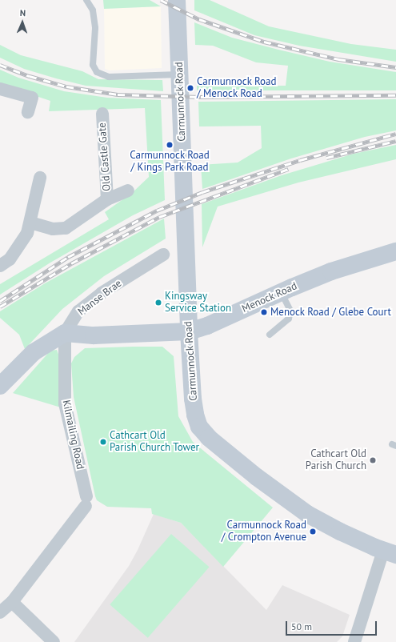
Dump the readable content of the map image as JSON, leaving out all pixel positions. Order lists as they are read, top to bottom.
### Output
{
  "streets": {
    "street": [
      "Carmunnock Road",
      "Old Castle Gate",
      "Manse Brae",
      "Menock Road",
      "Kilmailing Road"
    ]
  },
  "crossings": [
    ["Carmunnock Road", "Menock Road"],
    ["Manse Brae", "Menock Road"],
    ["Manse Brae", "Kilmailing Road"],
    ["Menock Road", "Kilmailing Road"]
  ],
  "places": [
    "Carmunnock Road / Menock Road",
    "Carmunnock Road / Kings Park Road",
    "Kingsway Service Station",
    "Menock Road / Glebe Court",
    "Cathcart Old Parish Church Tower",
    "Cathcart Old Parish Church",
    "Carmunnock Road / Crompton Avenue"
  ],
  "scale_bar": "50 m",
  "north": "top"
}
